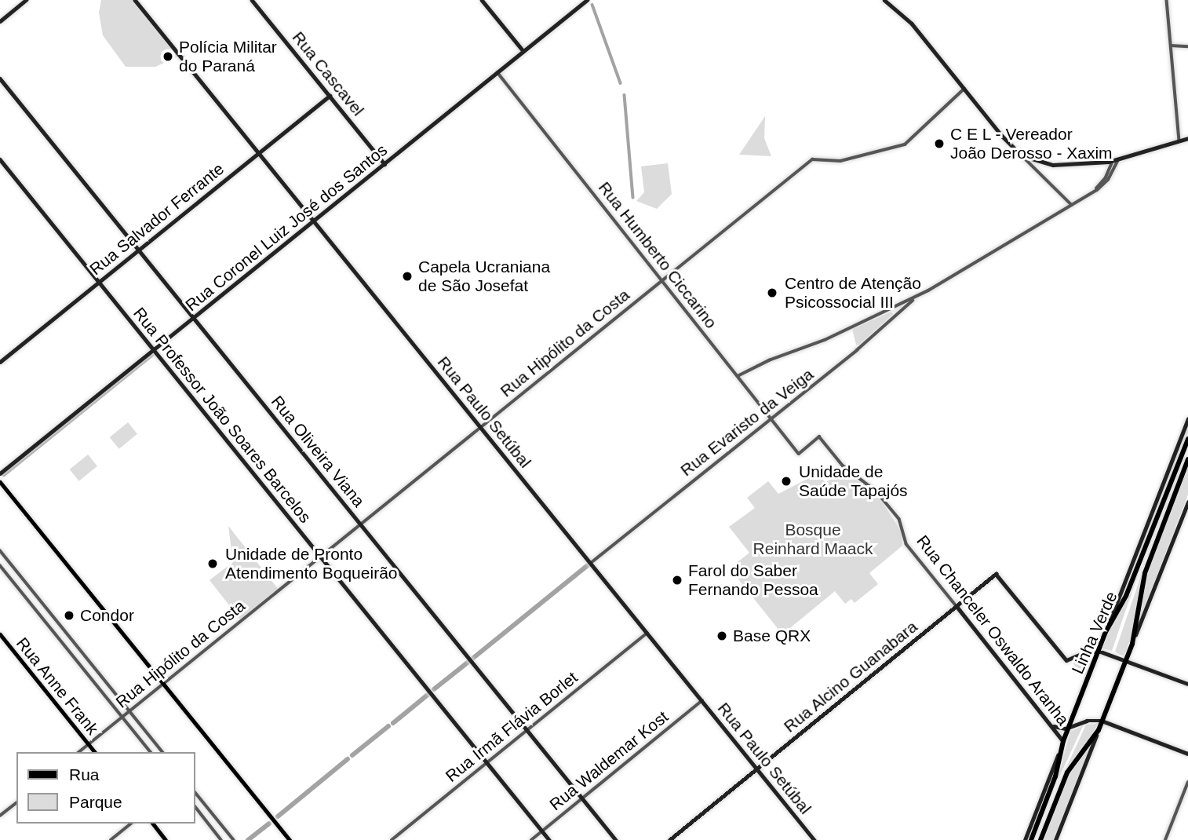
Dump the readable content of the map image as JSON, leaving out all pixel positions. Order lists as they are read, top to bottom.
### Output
{
  "streets": {
    "highway": ["Linha Verde"],
    "main road": [
      "Rua Cascavel",
      "Rua Salvador Ferrante",
      "Rua Coronel Luiz José dos Santos",
      "Rua Paulo Setúbal",
      "Rua Professor João Soares Barcelos",
      "Rua Oliveira Viana",
      "Rua Chanceler Oswaldo Aranha",
      "Rua Alcino Guanabara",
      "Rua Anne Frank"
    ],
    "street": [
      "Rua Humberto Ciccarino",
      "Rua Hipólito da Costa",
      "Rua Evaristo da Veiga",
      "Rua Irmã Flávia Borlet",
      "Rua Waldemar Kost"
    ]
  },
  "crossings": [
    ["Rua Cascavel", "Rua Salvador Ferrante"],
    ["Rua Cascavel", "Rua Coronel Luiz José dos Santos"],
    ["Rua Salvador Ferrante", "Rua Paulo Setúbal"],
    ["Rua Salvador Ferrante", "Rua Professor João Soares Barcelos"],
    ["Rua Salvador Ferrante", "Rua Oliveira Viana"],
    ["Rua Coronel Luiz José dos Santos", "Rua Humberto Ciccarino"],
    ["Rua Coronel Luiz José dos Santos", "Rua Paulo Setúbal"],
    ["Rua Coronel Luiz José dos Santos", "Rua Professor João Soares Barcelos"],
    ["Rua Coronel Luiz José dos Santos", "Rua Oliveira Viana"],
    ["Rua Humberto Ciccarino", "Rua Hipólito da Costa"],
    ["Rua Humberto Ciccarino", "Rua Evaristo da Veiga"],
    ["Rua Humberto Ciccarino", "Rua Chanceler Oswaldo Aranha"],
    ["Rua Hipólito da Costa", "Rua Paulo Setúbal"],
    ["Rua Hipólito da Costa", "Rua Professor João Soares Barcelos"],
    ["Rua Hipólito da Costa", "Rua Oliveira Viana"],
    ["Rua Hipólito da Costa", "Rua Anne Frank"],
    ["Rua Paulo Setúbal", "Rua Evaristo da Veiga"],
    ["Rua Paulo Setúbal", "Rua Alcino Guanabara"],
    ["Rua Paulo Setúbal", "Rua Irmã Flávia Borlet"],
    ["Rua Paulo Setúbal", "Rua Waldemar Kost"],
    ["Rua Professor João Soares Barcelos", "Rua Irmã Flávia Borlet"],
    ["Rua Professor João Soares Barcelos", "Rua Waldemar Kost"],
    ["Rua Oliveira Viana", "Rua Irmã Flávia Borlet"],
    ["Rua Oliveira Viana", "Rua Waldemar Kost"],
    ["Rua Chanceler Oswaldo Aranha", "Linha Verde"],
    ["Rua Chanceler Oswaldo Aranha", "Rua Alcino Guanabara"],
    ["Linha Verde", "Rua Alcino Guanabara"]
  ],
  "parks": ["Bosque Reinhard Maack"],
  "places": [
    "Polícia Militar do Paraná",
    "C E L - Vereador João Derosso - Xaxim",
    "Capela Ucraniana de São Josefat",
    "Centro de Atenção Psicossocial III",
    "Unidade de Saúde Tapajós",
    "Unidade de Pronto Atendimento Boqueirão",
    "Farol do Saber Fernando Pessoa",
    "Condor",
    "Base QRX"
  ],
  "legend": ["Rua", "Parque"]
}
